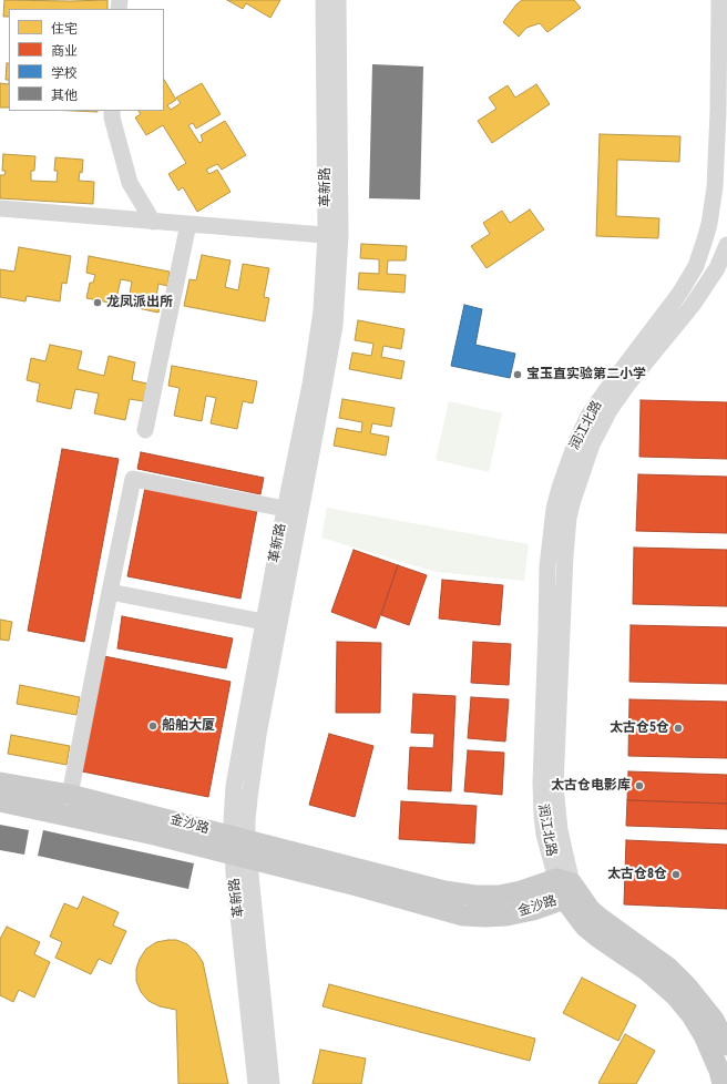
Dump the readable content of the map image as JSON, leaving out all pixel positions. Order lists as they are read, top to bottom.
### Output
{
  "streets": {
    "main road": ["润江北路", "金沙路"],
    "street": ["革新路"]
  },
  "crossings": [
    ["革新路", "金沙路"],
    ["润江北路", "金沙路"]
  ],
  "places": [
    "龙凤派出所",
    "宝玉直实验第二小学",
    "船舶大厦",
    "太古仓5仓",
    "太古仓电影库",
    "太古仓8仓"
  ],
  "legend": [
    "住宅",
    "商业",
    "学校",
    "其他"
  ]
}
